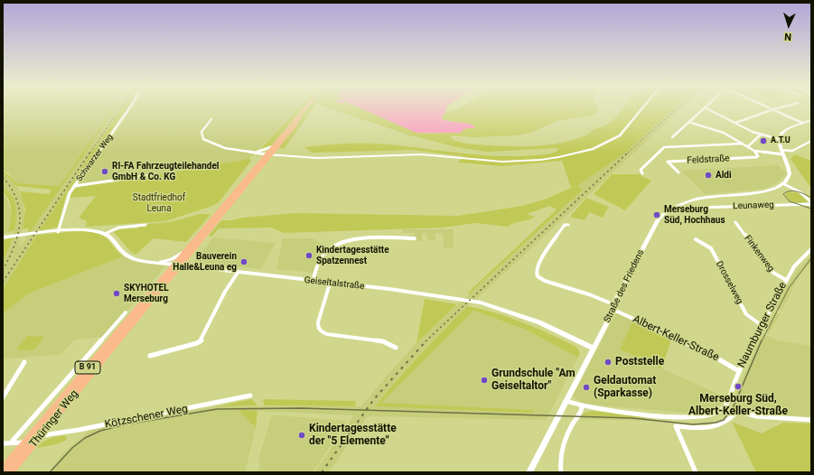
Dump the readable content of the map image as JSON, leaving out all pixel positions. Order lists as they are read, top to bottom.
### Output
{
  "streets": {
    "main road": ["B 91", "Thüringer Weg"],
    "street": [
      "Schwarzer Weg",
      "Feldstraße",
      "Leunaweg",
      "Finkenweg",
      "Drosselweg",
      "Geiseltalstraße",
      "Straße des Friedens",
      "Naumburger Straße",
      "Albert-Keller-Straße",
      "Kötzschener Weg"
    ]
  },
  "crossings": [
    ["Schwarzer Weg", "Geiseltalstraße"],
    ["Finkenweg", "Naumburger Straße"],
    ["Drosselweg", "Naumburger Straße"],
    ["Geiseltalstraße", "Straße des Friedens"],
    ["Geiseltalstraße", "B 91"],
    ["Geiseltalstraße", "Thüringer Weg"],
    ["Straße des Friedens", "Albert-Keller-Straße"],
    ["Naumburger Straße", "Albert-Keller-Straße"],
    ["B 91", "Thüringer Weg"],
    ["Kötzschener Weg", "Thüringer Weg"]
  ],
  "parks": ["Stadtfriedhof Leuna"],
  "places": [
    "A.T.U",
    "RI-FA Fahrzeugteilehandel GmbH & Co. KG",
    "Aldi",
    "Merseburg Süd, Hochhaus",
    "Kindertagesstätte Spatzennest",
    "Bauverein Halle&Leuna eg",
    "SKYHOTEL Merseburg",
    "Poststelle",
    "Grundschule \"Am Geiseltaltor\"",
    "Merseburg Süd, Albert-Keller-Straße",
    "Geldautomat (Sparkasse)",
    "Kindertagesstätte der \"5 Elemente\""
  ],
  "north": "bottom"
}
